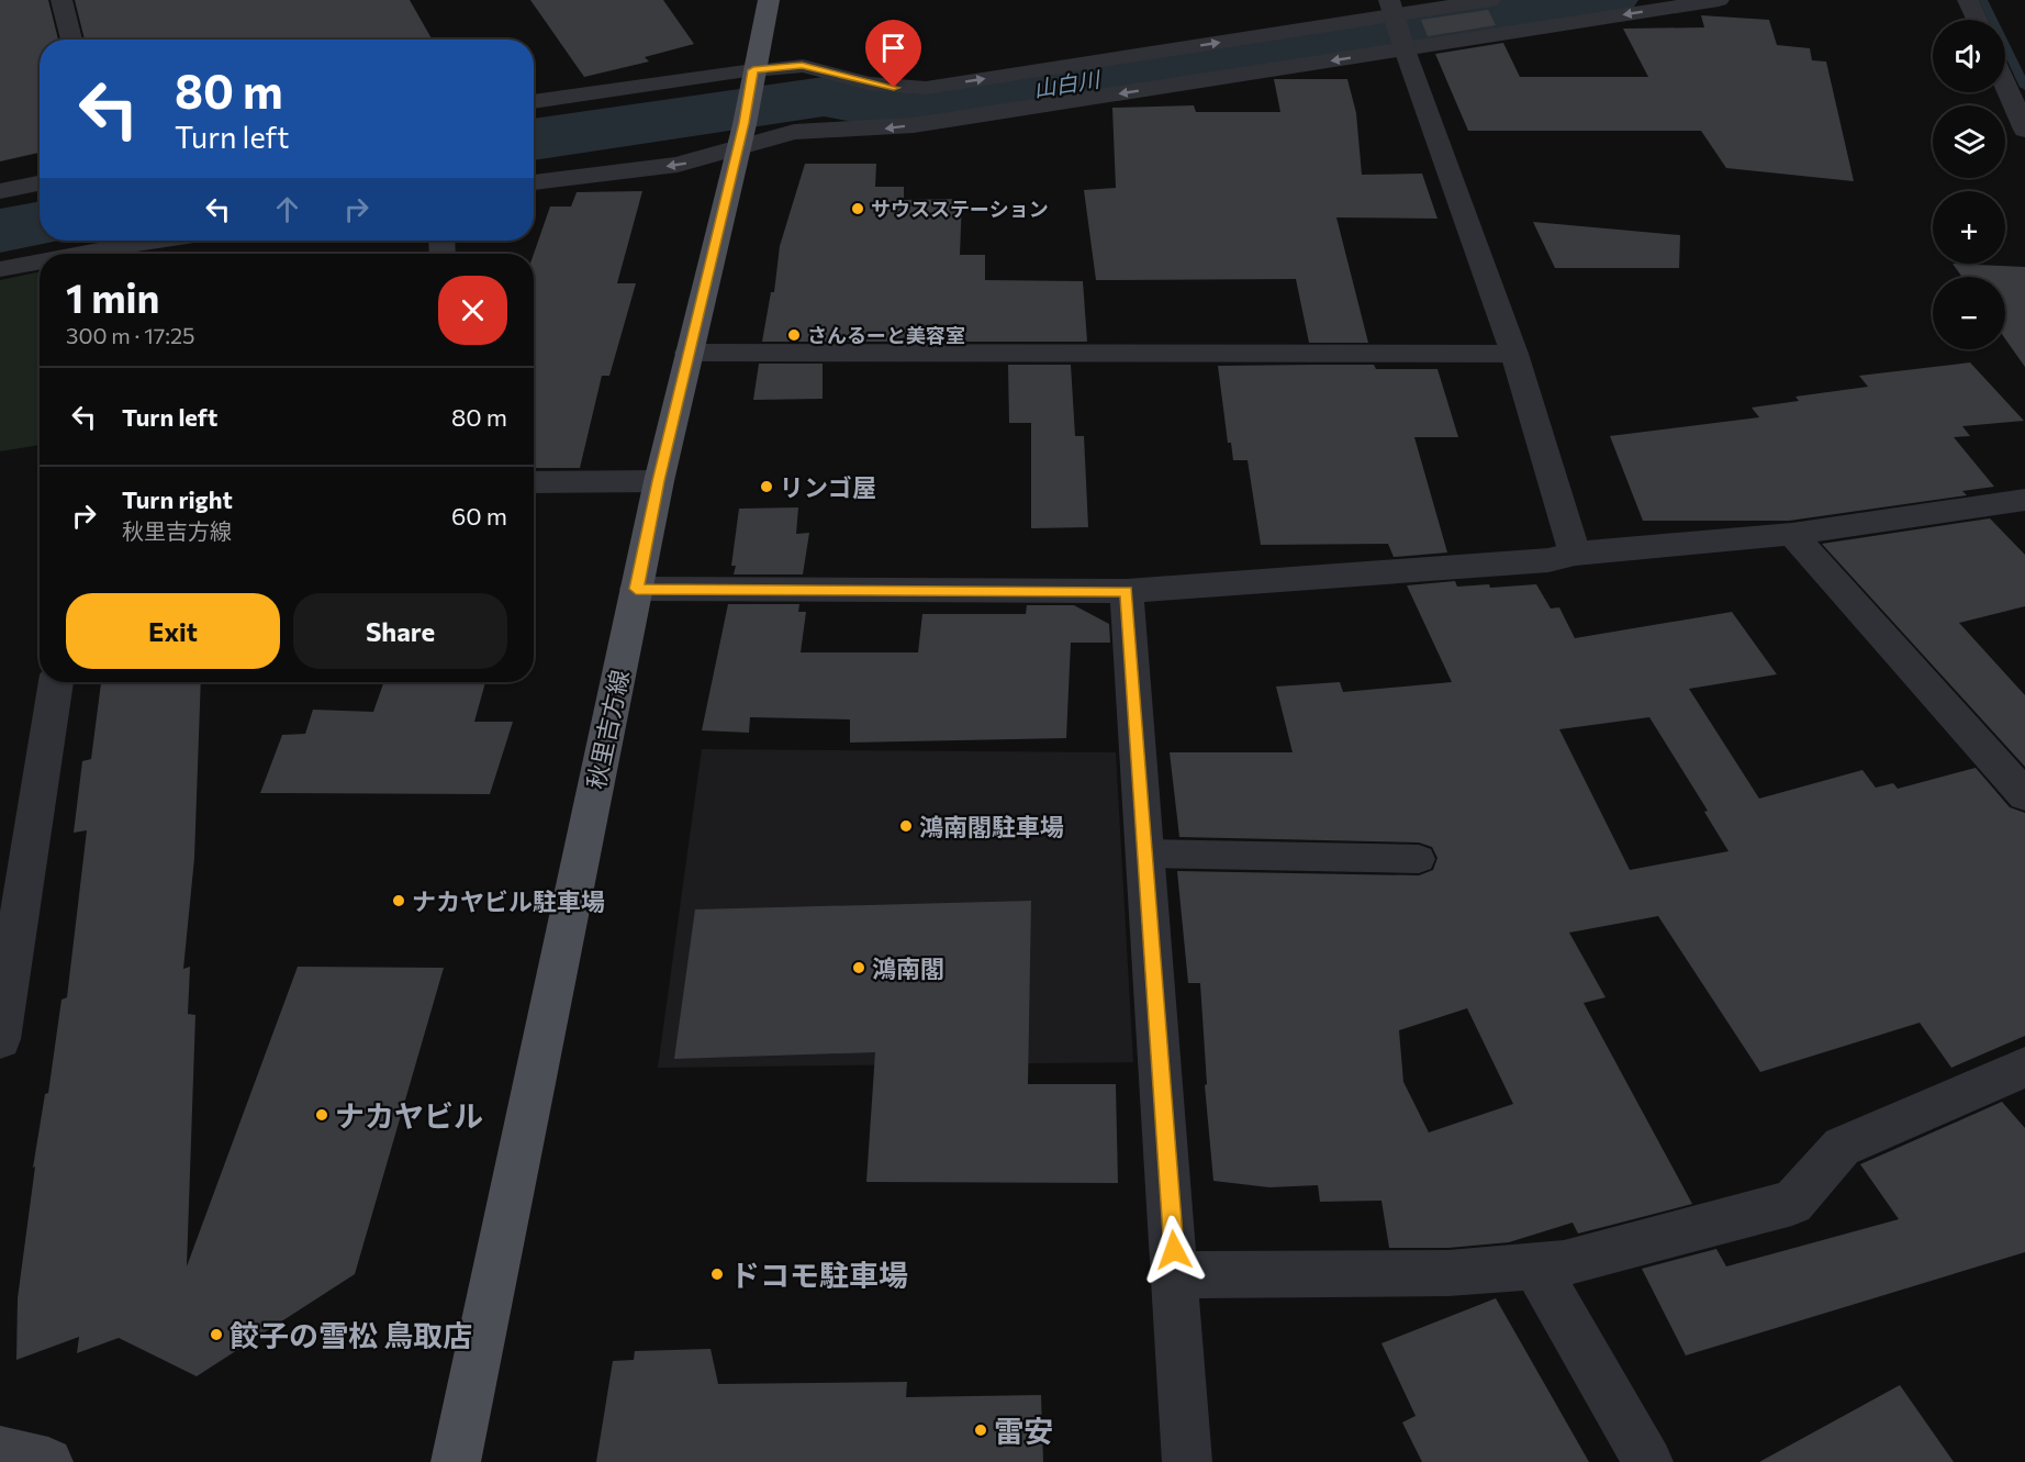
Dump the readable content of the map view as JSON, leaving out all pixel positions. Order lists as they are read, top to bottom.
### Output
{
  "streets": {
    "main road": ["秋里吉方線"]
  },
  "water": ["山白川"],
  "places": [
    "サウスステーション",
    "さんるーと美容室",
    "リンゴ屋",
    "鴻南閣駐車場",
    "ナカヤビル駐車場",
    "鴻南閣",
    "ナカヤビル",
    "ドコモ駐車場",
    "餃子の雪松 鳥取店",
    "雷安"
  ],
  "page": {
    "map_buttons": ["+", "−"],
    "turn": ["80 m", "Turn left"],
    "heading": ["1 min", "300 m · 17:25"],
    "list": [
      {
        "name": "Turn left",
        "value": "80 m"
      },
      {
        "name": "Turn right",
        "note": "秋里吉方線",
        "value": "60 m"
      }
    ],
    "buttons": ["Exit", "Share"]
  }
}
